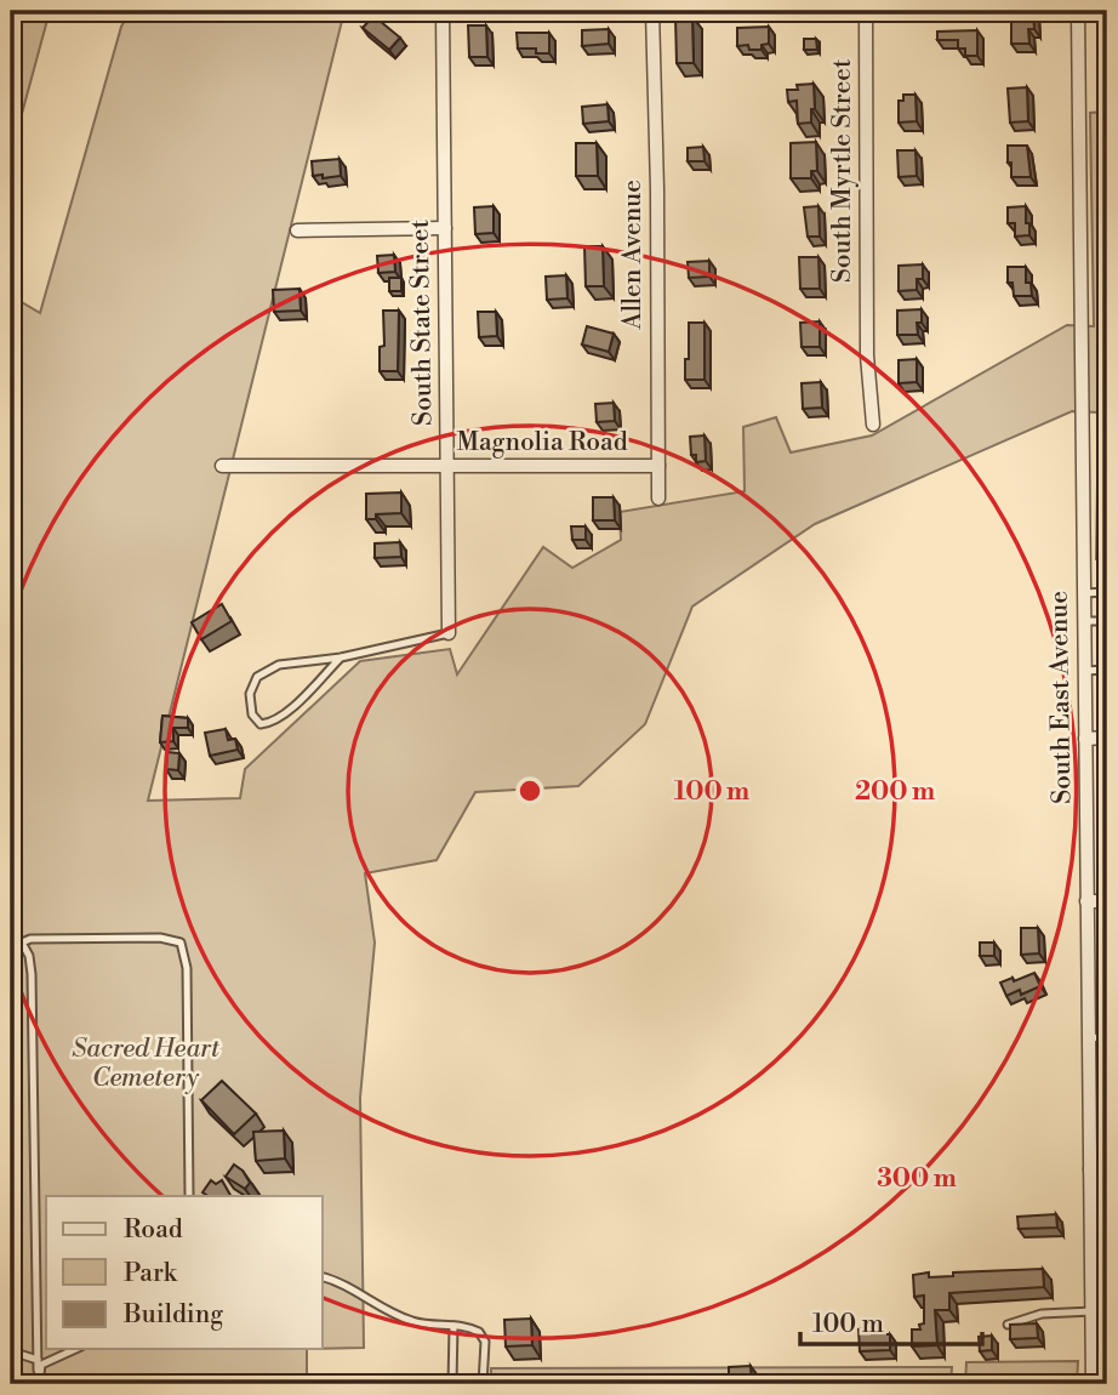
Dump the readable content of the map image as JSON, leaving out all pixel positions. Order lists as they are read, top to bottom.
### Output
{
  "streets": {
    "street": [
      "South Myrtle Street",
      "Allen Avenue",
      "South State Street",
      "Magnolia Road",
      "South East Avenue"
    ]
  },
  "crossings": [
    ["Allen Avenue", "Magnolia Road"],
    ["South State Street", "Magnolia Road"]
  ],
  "parks": ["Sacred Heart Cemetery"],
  "legend": ["Road", "Park", "Building"],
  "scale_bar": "100 m",
  "rings": ["100 m", "200 m", "300 m"]
}
